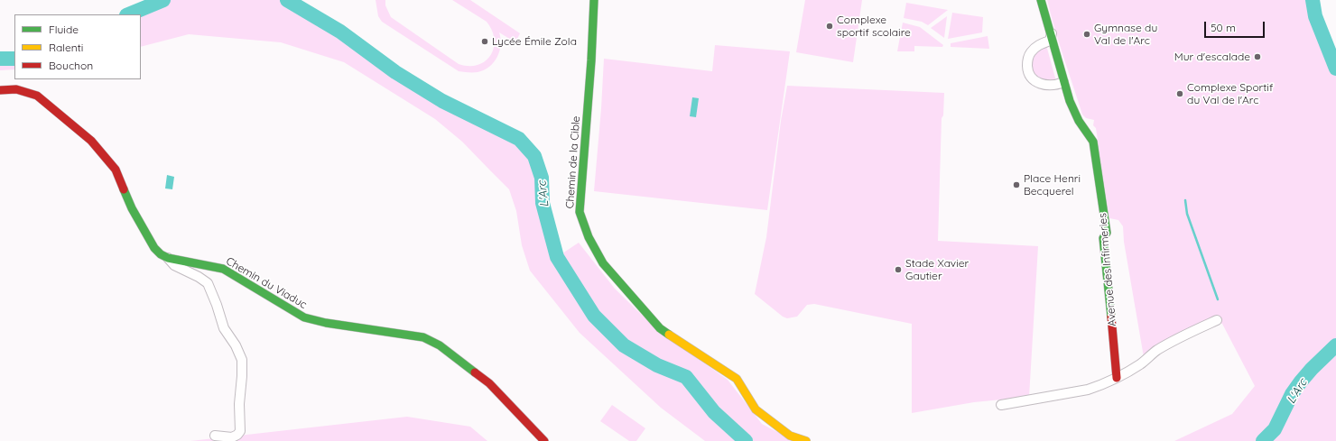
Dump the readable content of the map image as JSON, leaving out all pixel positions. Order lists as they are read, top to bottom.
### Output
{
  "streets": {
    "street": ["Chemin de la Cible", "Avenue des Infirmeries", "Chemin du Viaduc"]
  },
  "water": ["L'Arc"],
  "places": [
    "Complexe sportif scolaire",
    "Gymnase du Val de l'Arc",
    "Lycée Émile Zola",
    "Mur d'escalade",
    "Complexe Sportif du Val de l'Arc",
    "Place Henri Becquerel",
    "Stade Xavier Gautier"
  ],
  "legend": ["Fluide", "Ralenti", "Bouchon"],
  "scale_bar": "50 m"
}
